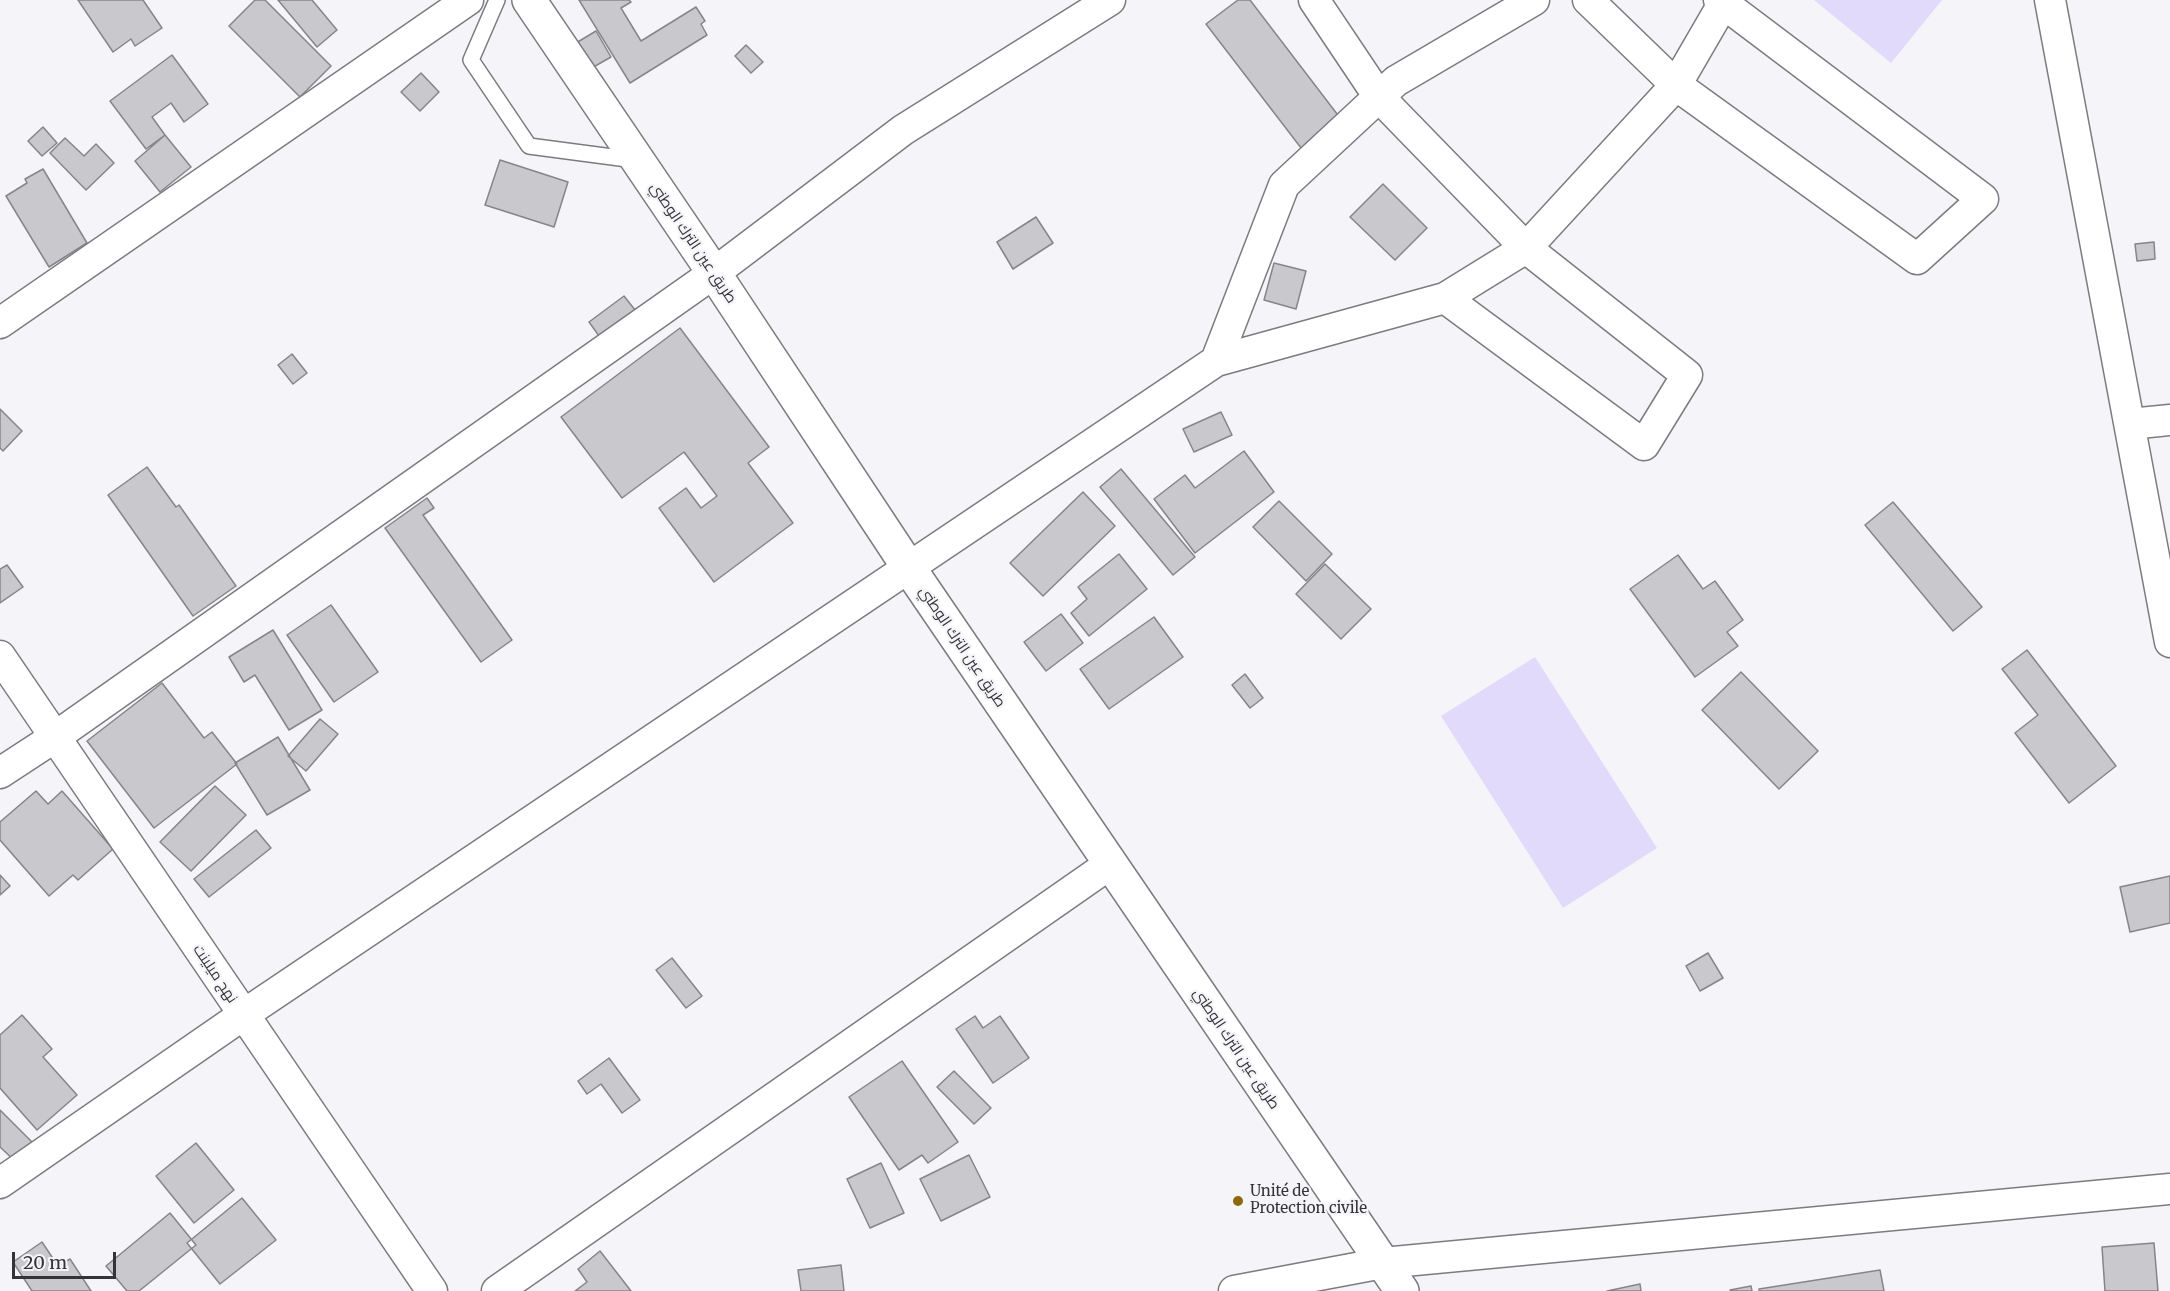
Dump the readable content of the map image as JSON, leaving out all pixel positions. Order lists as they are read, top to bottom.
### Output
{
  "streets": {
    "main road": ["طريق عين الترك الوطني"],
    "street": ["نهج ميلينت"]
  },
  "places": ["Unité de Protection civile"],
  "scale_bar": "20 m"
}
